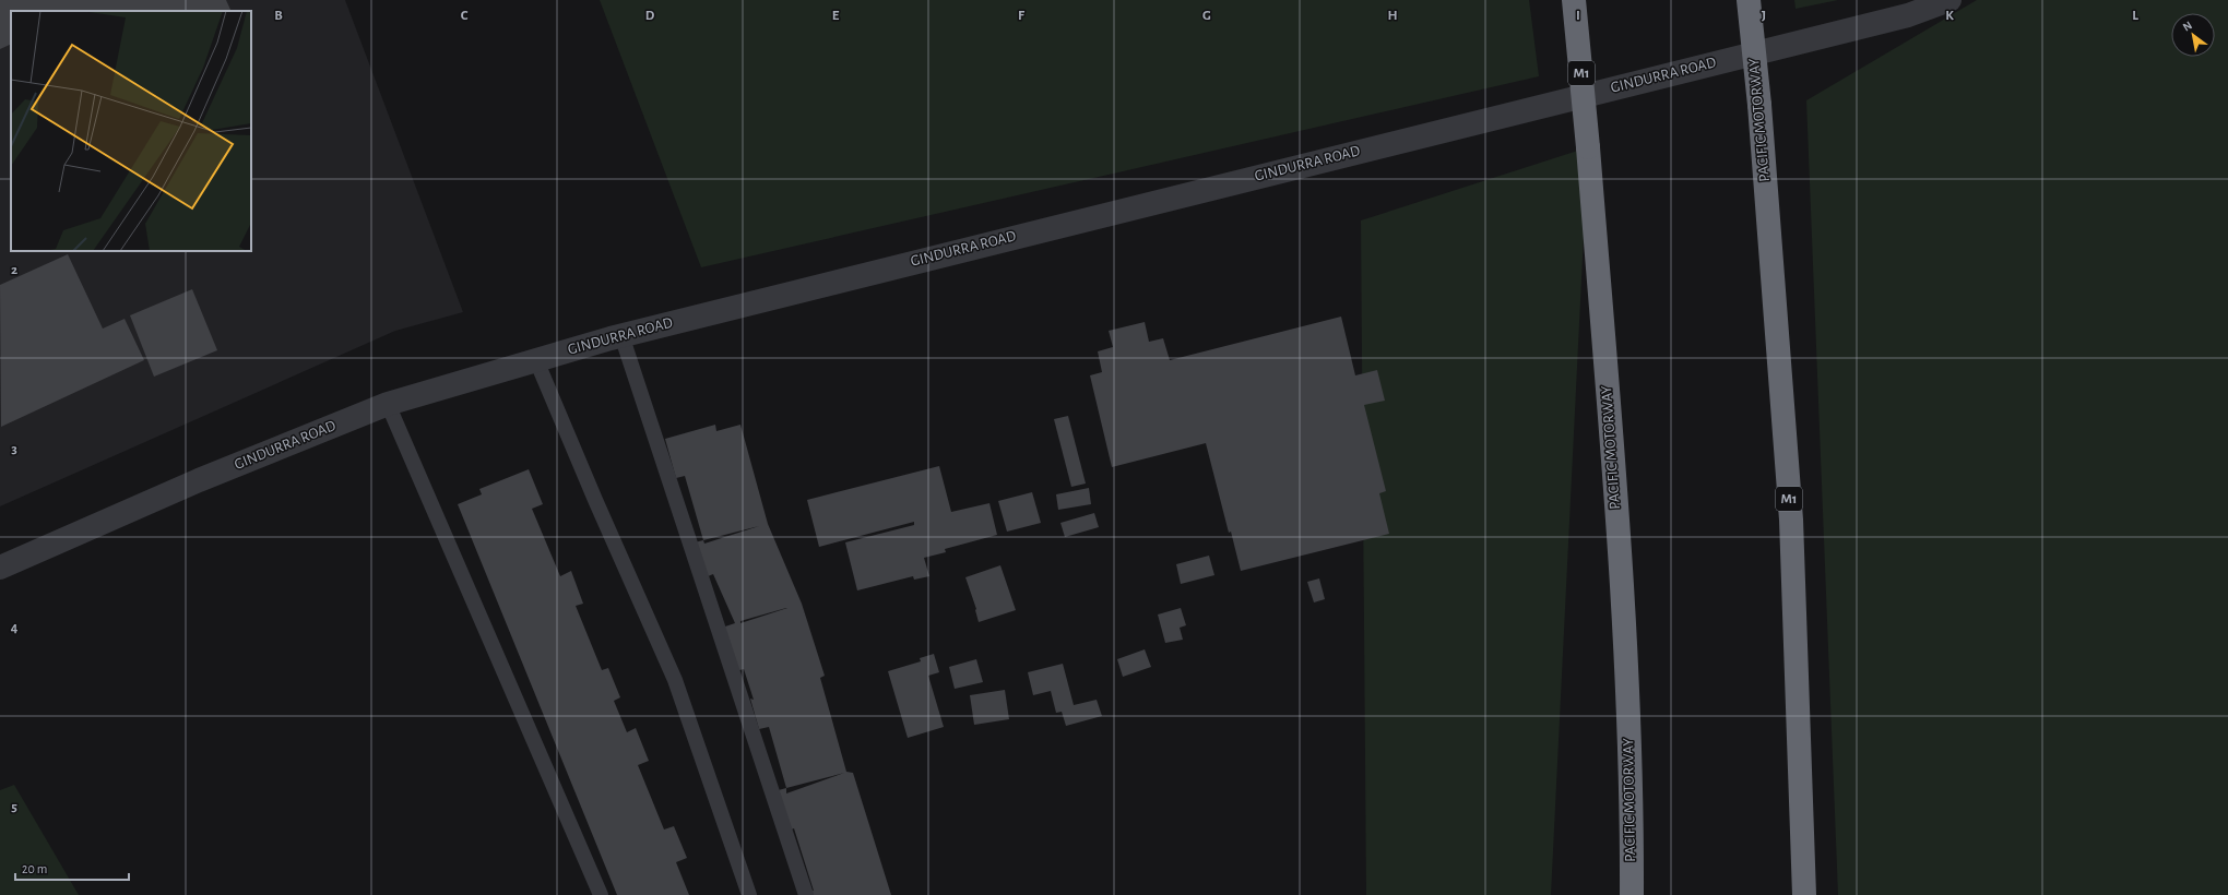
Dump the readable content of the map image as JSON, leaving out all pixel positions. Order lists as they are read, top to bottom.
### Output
{
  "streets": {
    "highway": ["M1", "PACIFIC MOTORWAY"],
    "street": ["GINDURRA ROAD"]
  },
  "scale_bar": "20 m",
  "north": "top left",
  "grid": {
    "columns": [
      "B",
      "C",
      "D",
      "E",
      "F",
      "G",
      "H",
      "I",
      "J",
      "K",
      "L"
    ],
    "rows": [
      "2",
      "3",
      "4",
      "5"
    ]
  }
}
